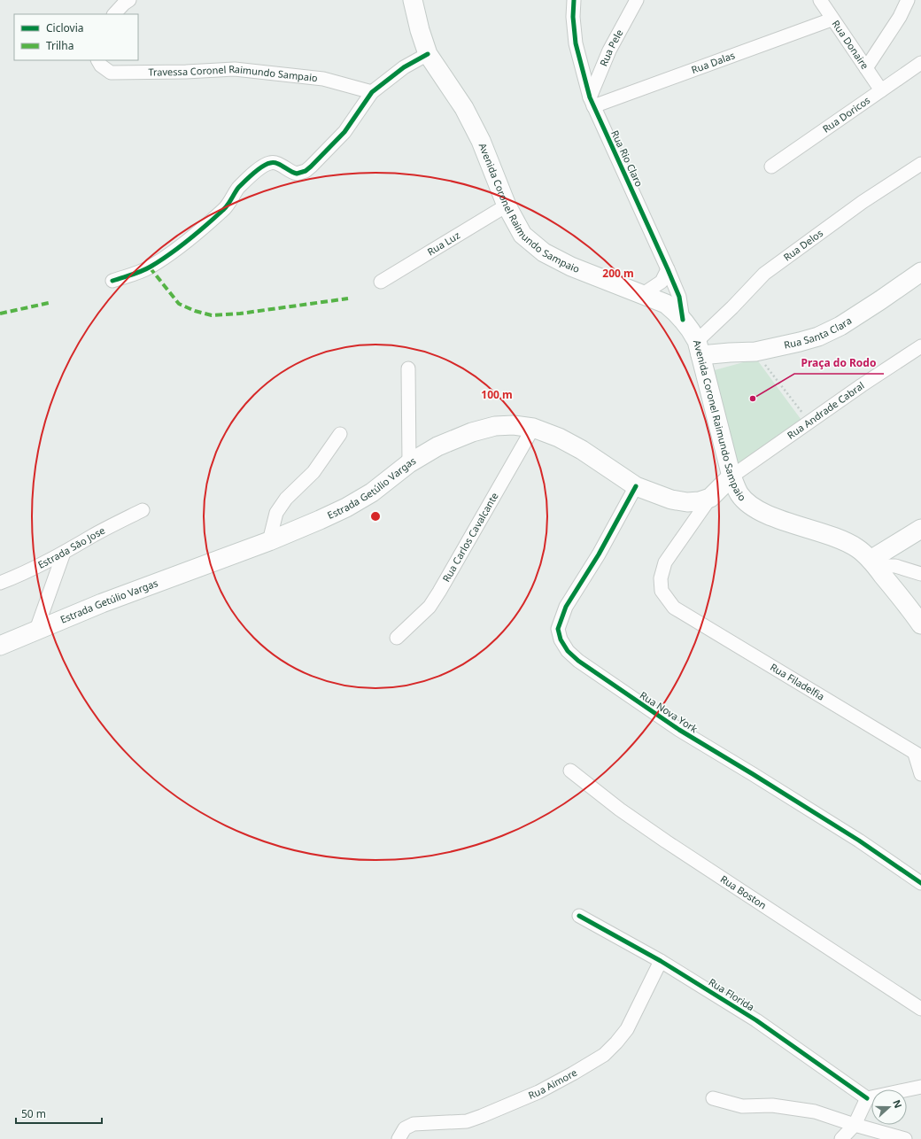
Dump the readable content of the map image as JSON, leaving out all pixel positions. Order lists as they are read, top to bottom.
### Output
{
  "streets": {
    "main road": ["Avenida Coronel Raimundo Sampaio", "Rua Santa Clara", "Estrada Getúlio Vargas"],
    "street": [
      "Rua Donaire",
      "Rua Pele",
      "Rua Dalas",
      "Travessa Coronel Raimundo Sampaio",
      "Rua Doricos",
      "Rua Rio Claro",
      "Rua Luz",
      "Rua Delos",
      "Rua Andrade Cabral",
      "Rua Carlos Cavalcante",
      "Estrada Sāo Jose",
      "Rua Filadelfia",
      "Rua Nova York",
      "Rua Boston",
      "Rua Florida",
      "Rua Aimore"
    ]
  },
  "crossings": [
    ["Rua Donaire", "Rua Dalas"],
    ["Rua Donaire", "Rua Doricos"],
    ["Rua Pele", "Rua Dalas"],
    ["Rua Pele", "Rua Rio Claro"],
    ["Rua Dalas", "Rua Rio Claro"],
    ["Rua Rio Claro", "Avenida Coronel Raimundo Sampaio"],
    ["Avenida Coronel Raimundo Sampaio", "Rua Luz"],
    ["Avenida Coronel Raimundo Sampaio", "Rua Delos"],
    ["Avenida Coronel Raimundo Sampaio", "Rua Santa Clara"],
    ["Avenida Coronel Raimundo Sampaio", "Rua Andrade Cabral"],
    ["Rua Delos", "Rua Santa Clara"],
    ["Estrada Getúlio Vargas", "Rua Carlos Cavalcante"],
    ["Estrada Getúlio Vargas", "Rua Filadelfia"],
    ["Estrada Getúlio Vargas", "Rua Nova York"],
    ["Rua Florida", "Rua Aimore"]
  ],
  "places": ["Praça do Rodo"],
  "legend": ["Ciclovia", "Trilha"],
  "scale_bar": "50 m",
  "north": "right",
  "rings": ["200 m", "100 m"]
}
